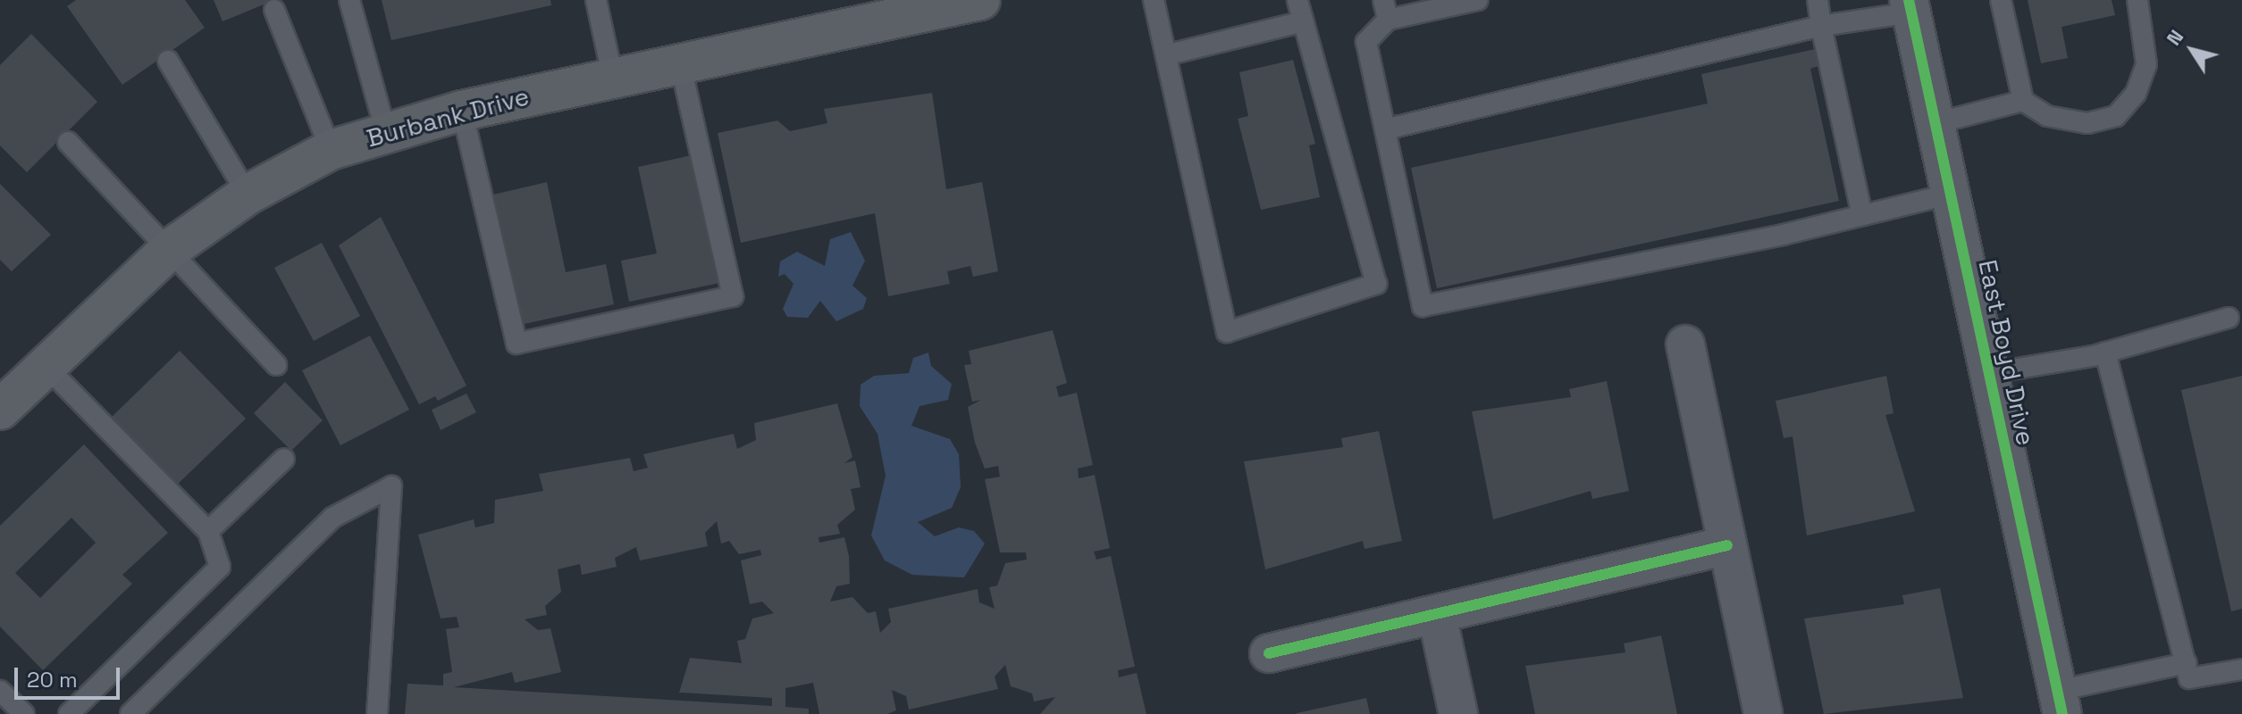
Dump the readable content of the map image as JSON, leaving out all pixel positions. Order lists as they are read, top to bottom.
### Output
{
  "streets": {
    "main road": ["Burbank Drive"],
    "street": ["East Boyd Drive"]
  },
  "scale_bar": "20 m",
  "north": "top left"
}
